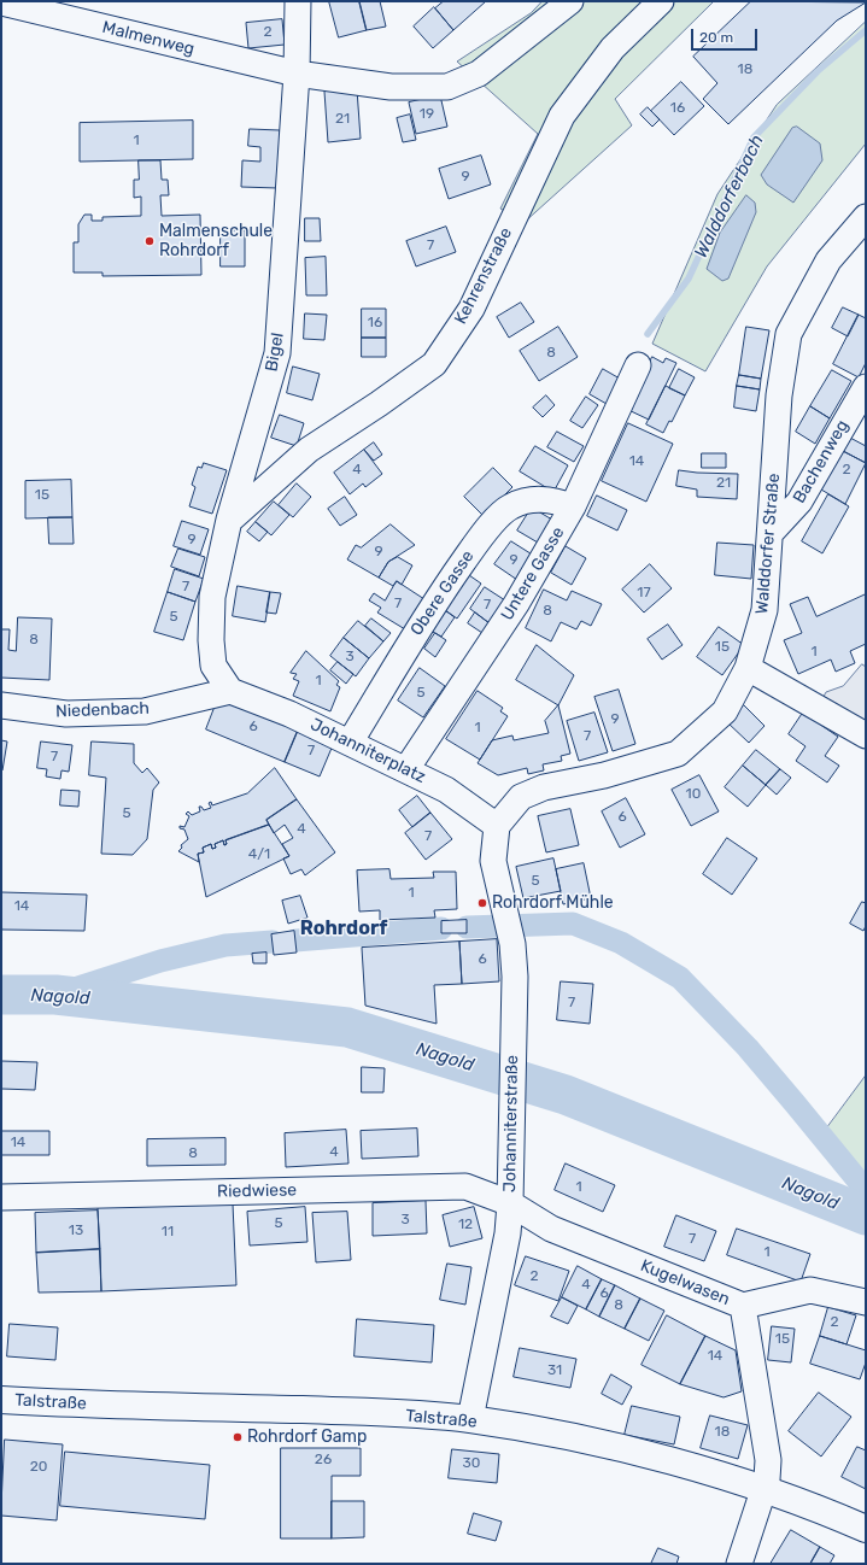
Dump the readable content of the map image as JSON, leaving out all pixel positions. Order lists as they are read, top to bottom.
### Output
{
  "streets": {
    "main road": ["Talstraße"],
    "street": [
      "Malmenweg",
      "Kehrenstraße",
      "Bigel",
      "Bachenweg",
      "Walddorfer Straße",
      "Untere Gasse",
      "Obere Gasse",
      "Niedenbach",
      "Johanniterplatz",
      "Johanniterstraße",
      "Riedwiese",
      "Kugelwasen"
    ]
  },
  "crossings": [
    ["Malmenweg", "Bigel"],
    ["Kehrenstraße", "Bigel"],
    ["Bigel", "Niedenbach"],
    ["Bigel", "Johanniterplatz"],
    ["Bachenweg", "Walddorfer Straße"],
    ["Walddorfer Straße", "Johanniterplatz"],
    ["Walddorfer Straße", "Johanniterstraße"],
    ["Untere Gasse", "Obere Gasse"],
    ["Untere Gasse", "Johanniterplatz"],
    ["Obere Gasse", "Johanniterplatz"],
    ["Niedenbach", "Johanniterplatz"],
    ["Johanniterplatz", "Johanniterstraße"],
    ["Johanniterstraße", "Riedwiese"],
    ["Johanniterstraße", "Kugelwasen"],
    ["Johanniterstraße", "Talstraße"],
    ["Riedwiese", "Kugelwasen"],
    ["Kugelwasen", "Talstraße"]
  ],
  "districts": ["Rohrdorf"],
  "water": ["Walddorferbach", "Nagold"],
  "places": ["Malmenschule Rohrdorf", "Rohrdorf Mühle", "Rohrdorf Gamp"],
  "house_numbers": [
    "2",
    "18",
    "16",
    "19",
    "21",
    "1",
    "9",
    "7",
    "16",
    "8",
    "14",
    "4",
    "2",
    "21",
    "15",
    "9",
    "9",
    "9",
    "7",
    "17",
    "7",
    "7",
    "8",
    "5",
    "8",
    "15",
    "1",
    "3",
    "1",
    "5",
    "9",
    "6",
    "1",
    "7",
    "7",
    "7",
    "10",
    "5",
    "6",
    "4",
    "7",
    "4/1",
    "5",
    "1",
    "14",
    "6",
    "7",
    "14",
    "4",
    "8",
    "1",
    "3",
    "5",
    "12",
    "13",
    "11",
    "7",
    "1",
    "2",
    "4",
    "6",
    "8",
    "2",
    "15",
    "14",
    "31",
    "18",
    "26",
    "30",
    "20"
  ],
  "scale_bar": "20 m"
}
